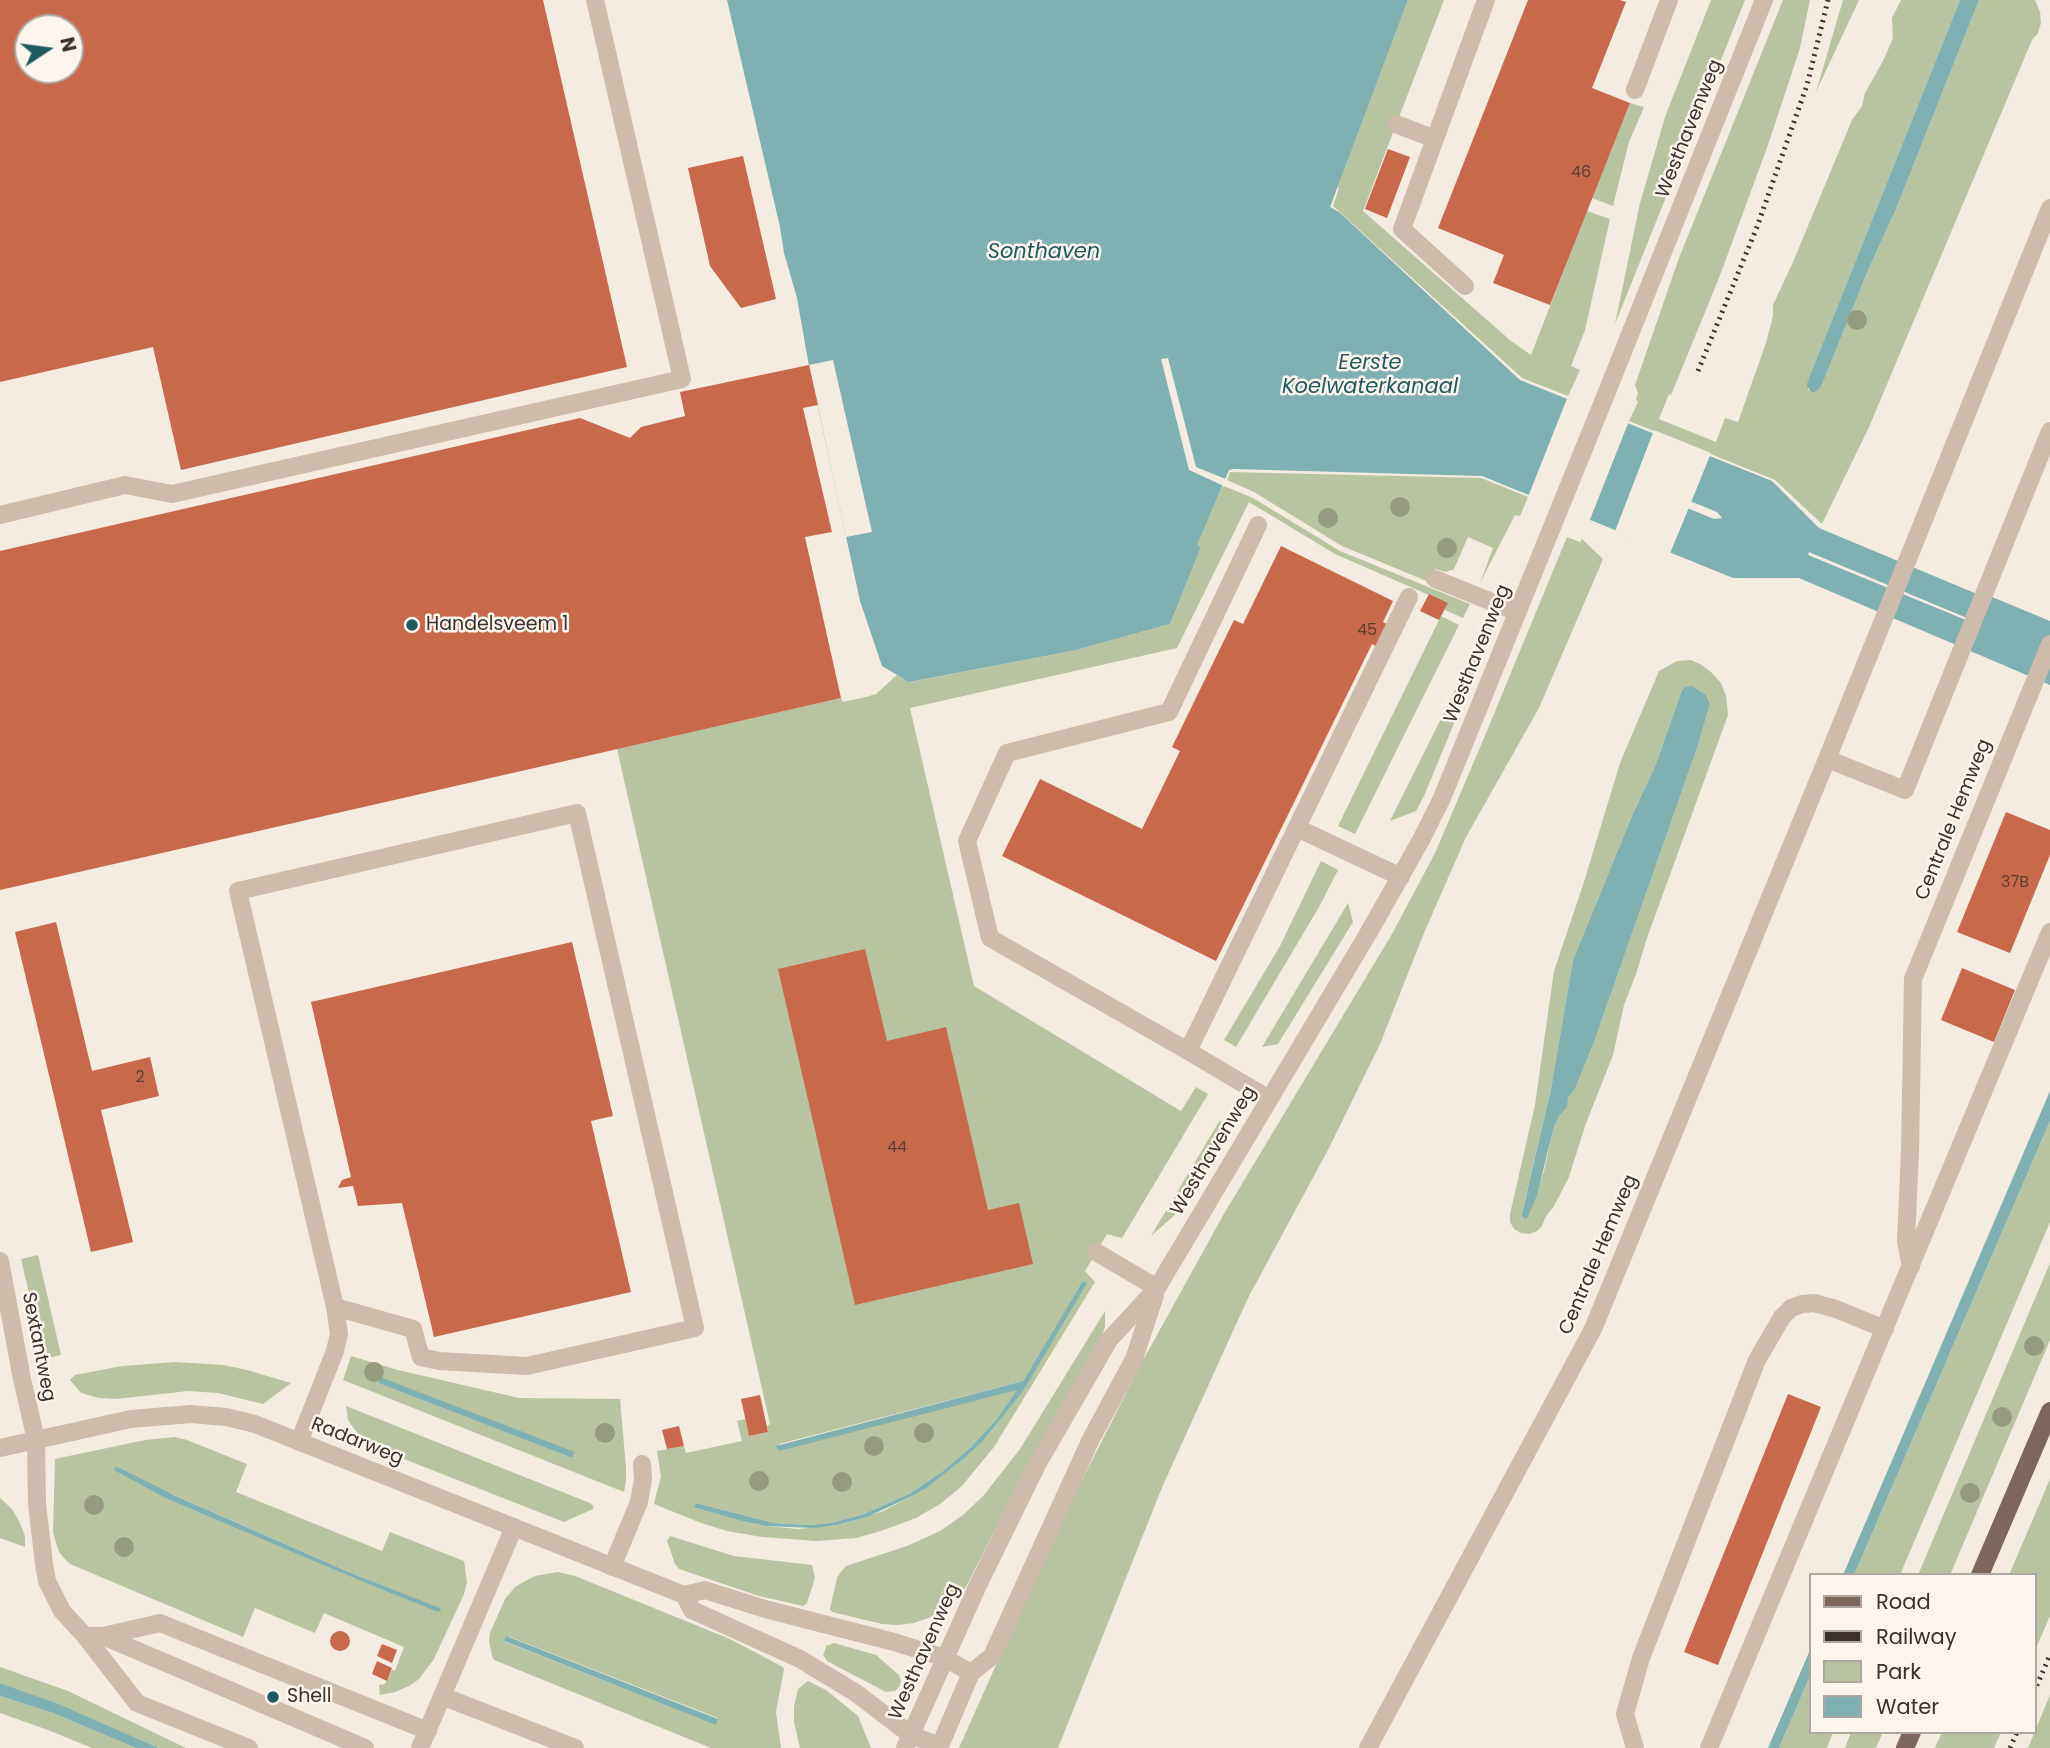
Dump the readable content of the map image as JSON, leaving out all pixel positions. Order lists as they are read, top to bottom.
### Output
{
  "streets": {
    "street": [
      "Westhavenweg",
      "Centrale Hemweg",
      "Sextantweg",
      "Radarweg"
    ]
  },
  "crossings": [
    ["Westhavenweg", "Radarweg"],
    ["Sextantweg", "Radarweg"]
  ],
  "water": ["Sonthaven", "Eerste Koelwaterkanaal"],
  "places": ["Handelsveem 1", "Shell"],
  "house_numbers": [
    "46",
    "45",
    "37B",
    "2",
    "44"
  ],
  "legend": [
    "Road",
    "Railway",
    "Park",
    "Water"
  ],
  "north": "right"
}
